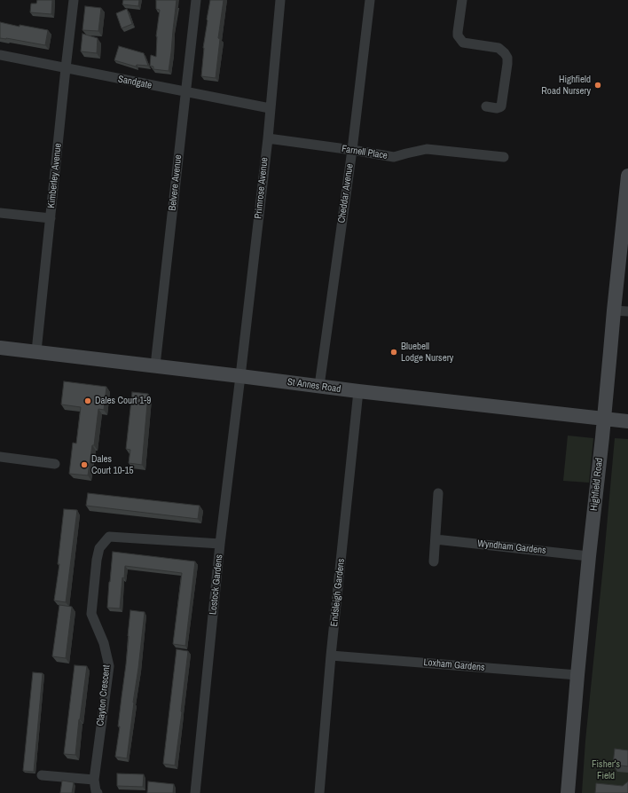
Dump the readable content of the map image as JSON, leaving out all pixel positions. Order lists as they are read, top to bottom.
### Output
{
  "streets": {
    "street": [
      "Sandgate",
      "Farnell Place",
      "Kimberley Avenue",
      "Belvere Avenue",
      "Primrose Avenue",
      "Cheddar Avenue",
      "St Annes Road",
      "Highfield Road",
      "Wyndham Gardens",
      "Lostock Gardens",
      "Endsleigh Gardens",
      "Loxham Gardens",
      "Clayton Crescent"
    ]
  },
  "crossings": [
    ["Sandgate", "Kimberley Avenue"],
    ["Sandgate", "Belvere Avenue"],
    ["Sandgate", "Primrose Avenue"],
    ["Farnell Place", "Primrose Avenue"],
    ["Farnell Place", "Cheddar Avenue"],
    ["Kimberley Avenue", "St Annes Road"],
    ["Belvere Avenue", "St Annes Road"],
    ["Primrose Avenue", "St Annes Road"],
    ["Primrose Avenue", "Lostock Gardens"],
    ["Cheddar Avenue", "St Annes Road"],
    ["St Annes Road", "Highfield Road"],
    ["St Annes Road", "Lostock Gardens"],
    ["St Annes Road", "Endsleigh Gardens"],
    ["Highfield Road", "Wyndham Gardens"],
    ["Highfield Road", "Loxham Gardens"],
    ["Lostock Gardens", "Clayton Crescent"],
    ["Endsleigh Gardens", "Loxham Gardens"]
  ],
  "parks": ["Fisher's Field"],
  "places": [
    "Highfield Road Nursery",
    "Bluebell Lodge Nursery",
    "Dales Court 1-9",
    "Dales Court 10-15"
  ]
}
